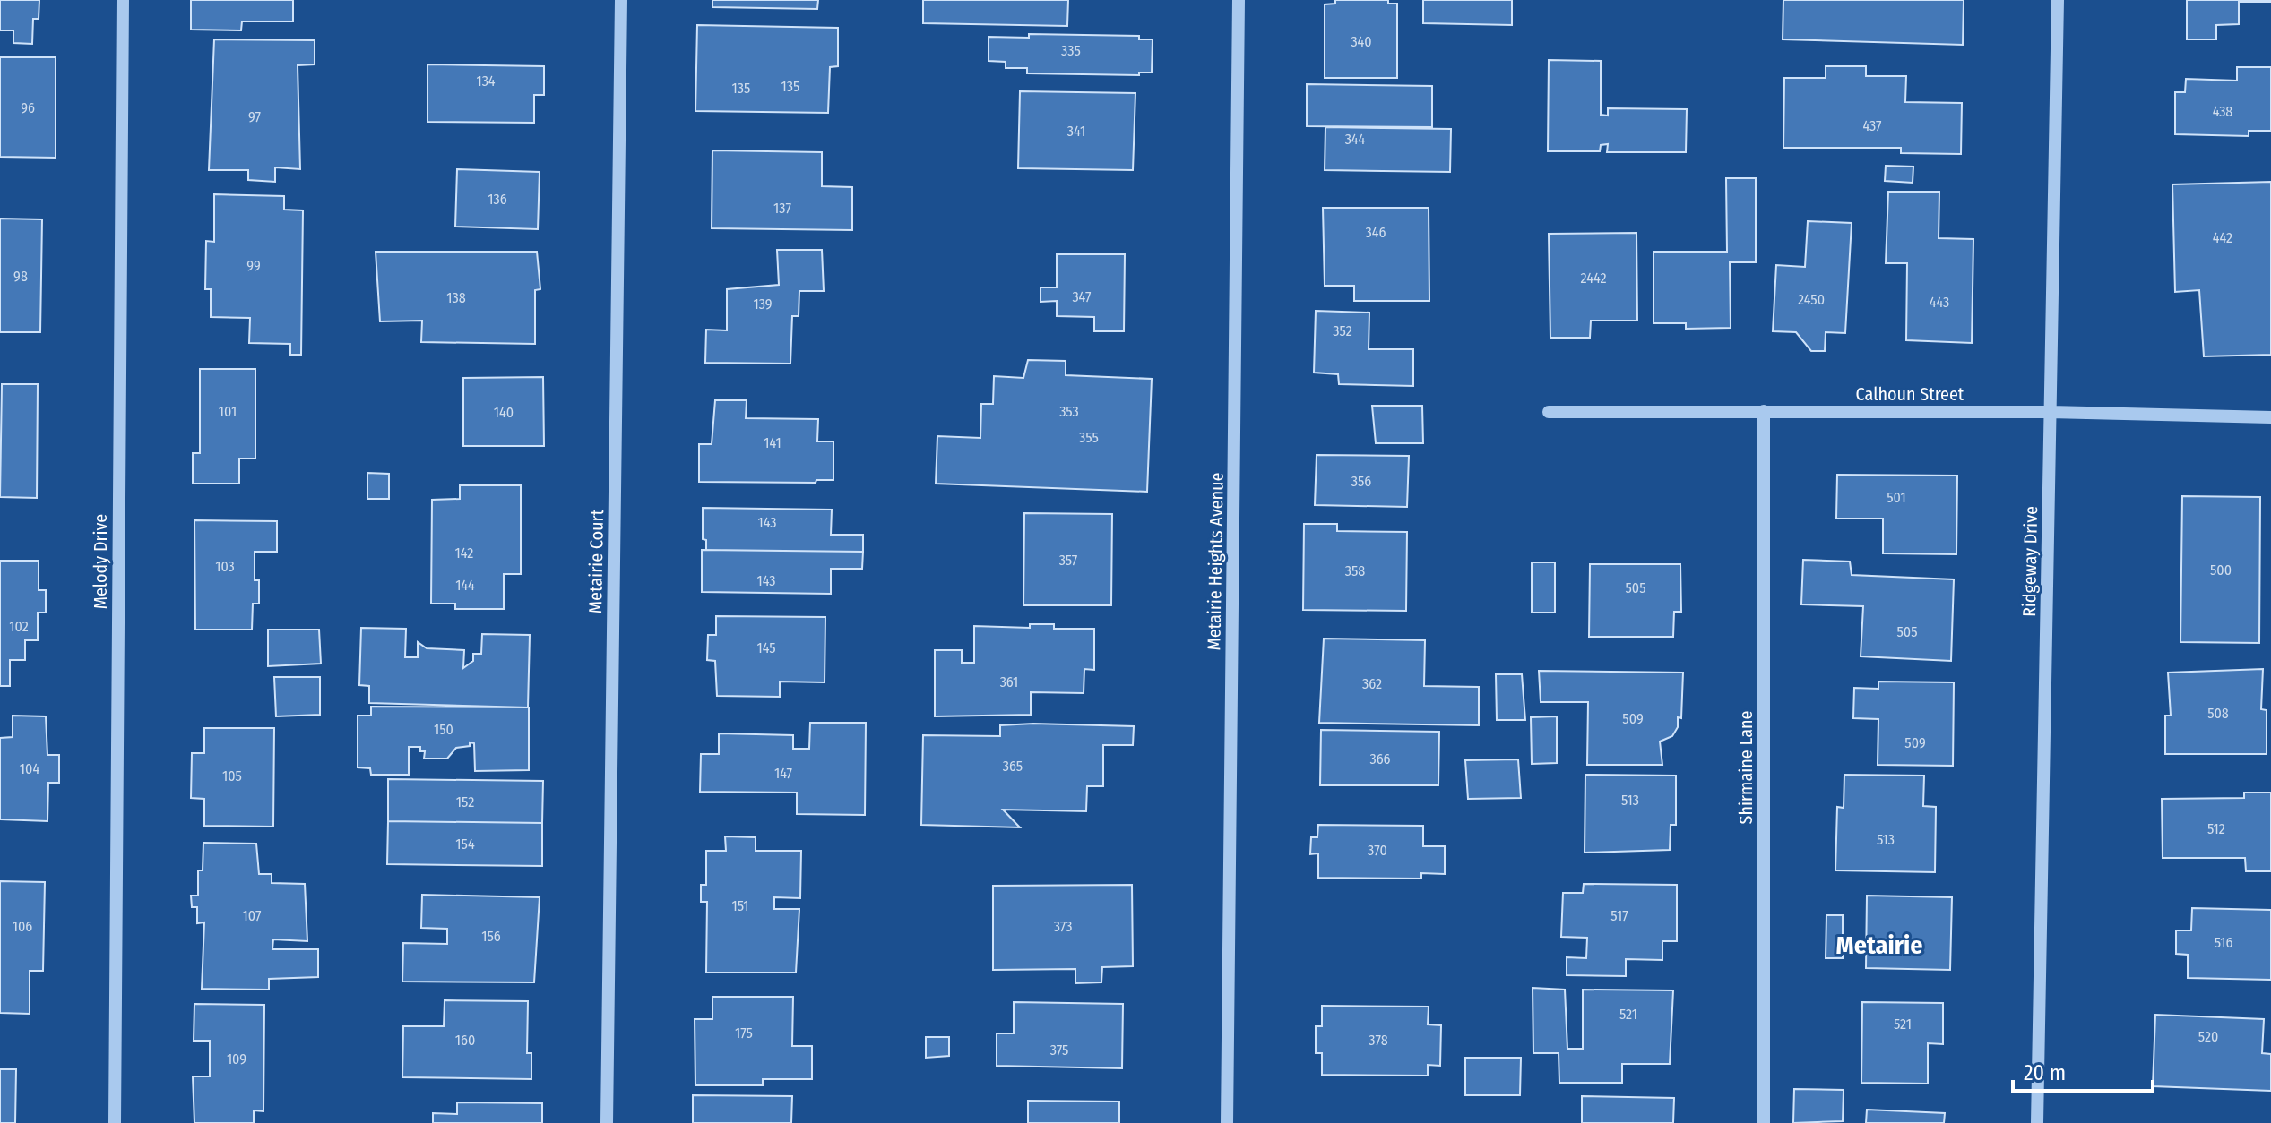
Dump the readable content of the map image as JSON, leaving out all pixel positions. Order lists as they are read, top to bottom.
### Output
{
  "streets": {
    "street": [
      "Calhoun Street",
      "Melody Drive",
      "Metairie Court",
      "Metairie Heights Avenue",
      "Ridgeway Drive",
      "Shirmaine Lane"
    ]
  },
  "crossings": [
    ["Calhoun Street", "Ridgeway Drive"],
    ["Calhoun Street", "Shirmaine Lane"]
  ],
  "districts": ["Metairie"],
  "house_numbers": [
    "340",
    "335",
    "134",
    "135",
    "135",
    "96",
    "438",
    "97",
    "437",
    "341",
    "344",
    "136",
    "137",
    "346",
    "442",
    "99",
    "98",
    "2442",
    "347",
    "138",
    "2450",
    "443",
    "139",
    "352",
    "101",
    "353",
    "140",
    "355",
    "141",
    "356",
    "501",
    "143",
    "142",
    "357",
    "103",
    "500",
    "358",
    "143",
    "144",
    "505",
    "102",
    "505",
    "145",
    "361",
    "362",
    "508",
    "509",
    "150",
    "509",
    "366",
    "365",
    "104",
    "147",
    "105",
    "513",
    "152",
    "512",
    "513",
    "154",
    "370",
    "151",
    "107",
    "517",
    "106",
    "373",
    "156",
    "516",
    "521",
    "521",
    "175",
    "520",
    "160",
    "378",
    "375",
    "109"
  ],
  "scale_bar": "20 m"
}
